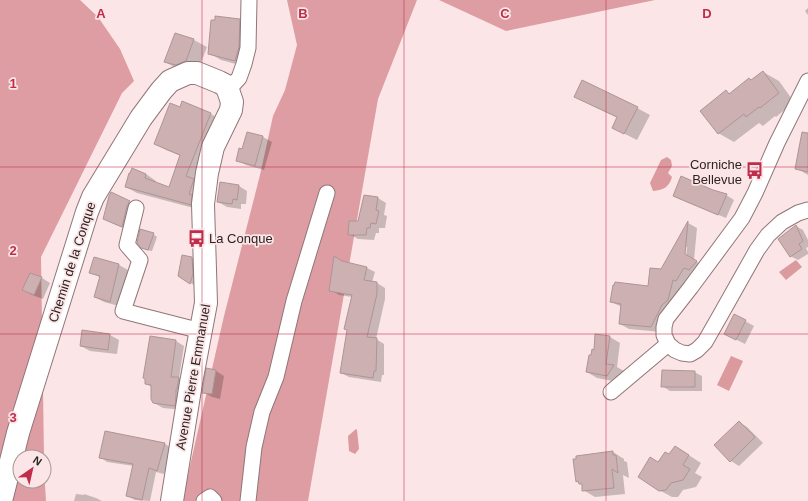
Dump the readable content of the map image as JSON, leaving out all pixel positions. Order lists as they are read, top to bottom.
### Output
{
  "streets": {
    "street": ["Chemin de la Conque", "Avenue Pierre Emmanuel"]
  },
  "crossings": [
    ["Chemin de la Conque", "Avenue Pierre Emmanuel"]
  ],
  "places": {
    "bus stop": ["Corniche Bellevue", "La Conque"]
  },
  "north": "top right",
  "grid": {
    "columns": [
      "A",
      "B",
      "C",
      "D"
    ],
    "rows": ["1", "2", "3"]
  }
}
